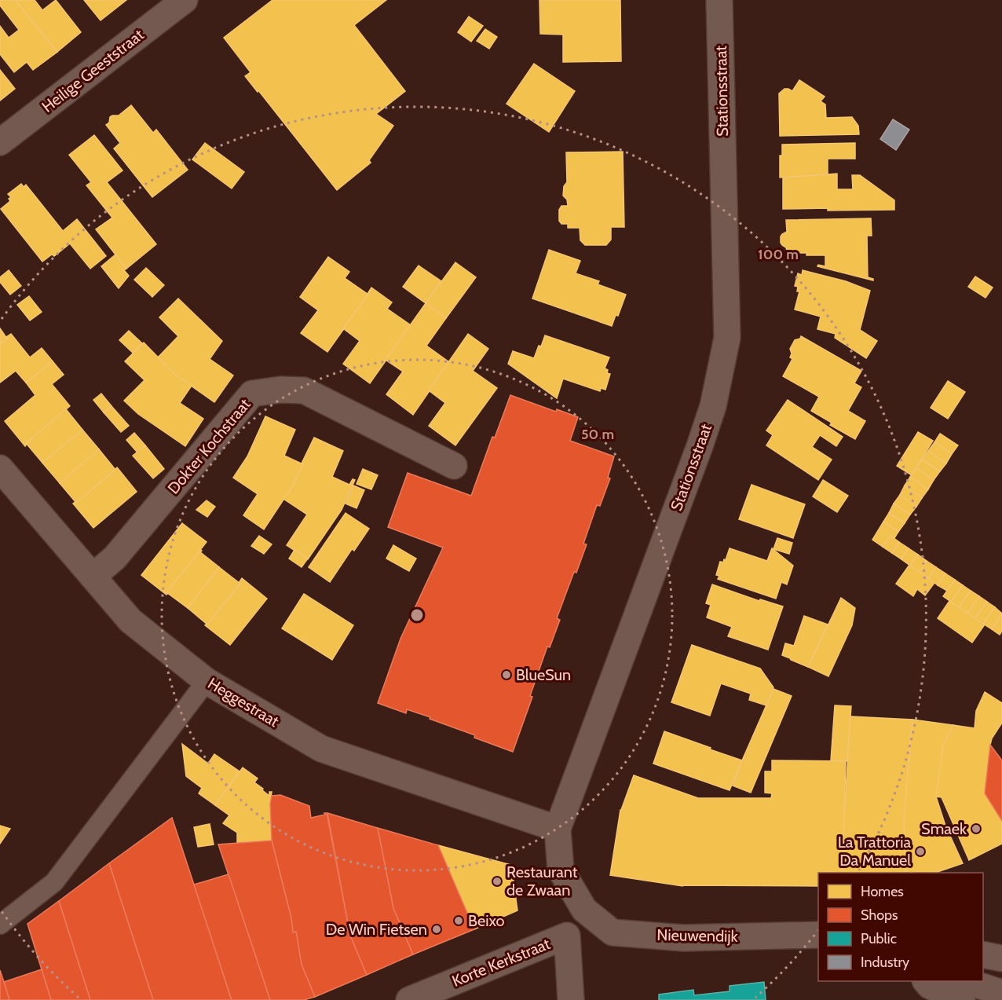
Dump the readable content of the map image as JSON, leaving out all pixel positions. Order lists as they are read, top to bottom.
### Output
{
  "streets": {
    "street": [
      "Heilige Geeststraat",
      "Stationsstraat",
      "Dokter Kochstraat",
      "Heggestraat",
      "Nieuwendijk",
      "Korte Kerkstraat"
    ]
  },
  "crossings": [
    ["Stationsstraat", "Heggestraat"],
    ["Stationsstraat", "Nieuwendijk"],
    ["Dokter Kochstraat", "Heggestraat"]
  ],
  "places": [
    "BlueSun",
    "Smaek",
    "La Trattoria Da Manuel",
    "Restaurant de Zwaan",
    "Beixo",
    "De Win Fietsen"
  ],
  "legend": [
    "Homes",
    "Shops",
    "Public",
    "Industry"
  ],
  "rings": ["100 m", "50 m"]
}
